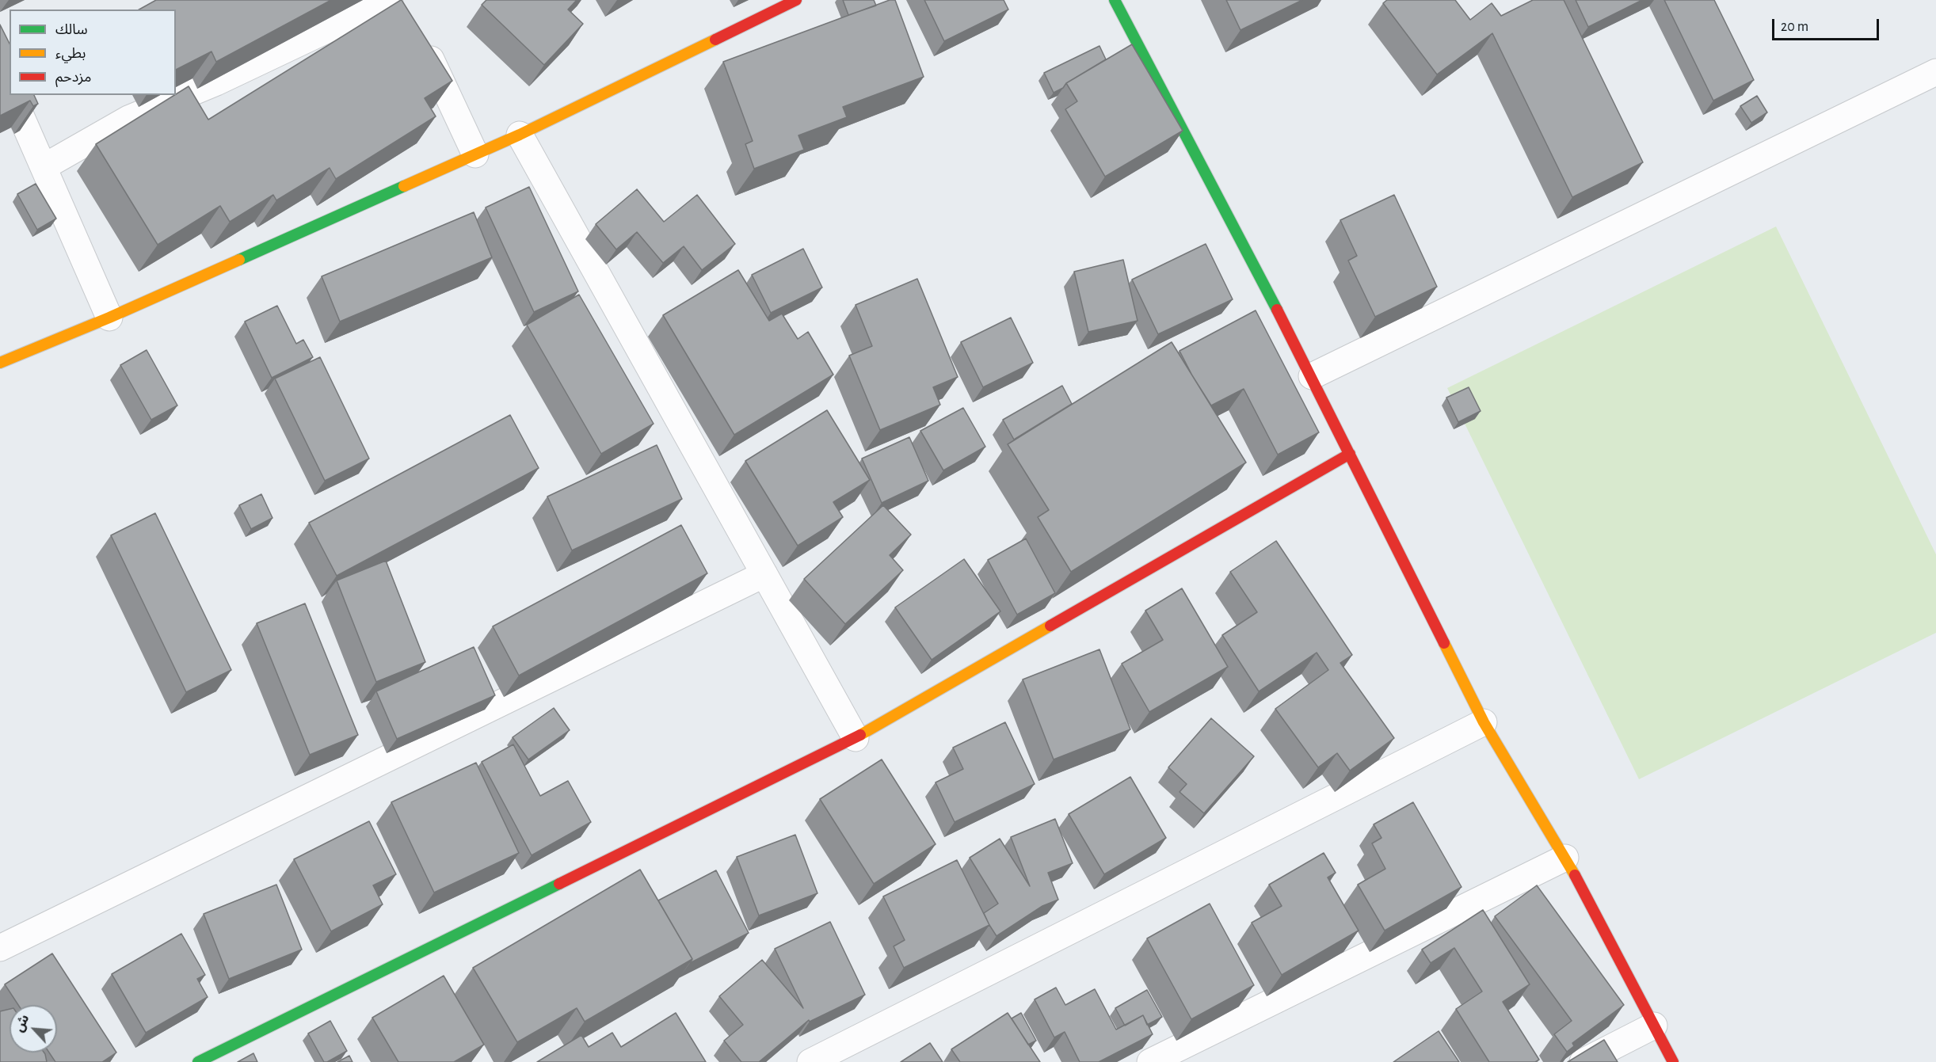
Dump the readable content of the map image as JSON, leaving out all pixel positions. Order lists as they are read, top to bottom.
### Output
{
  "legend": ["سالك", "بطيء", "مزدحم"],
  "scale_bar": "20 m",
  "north": "top left"
}
